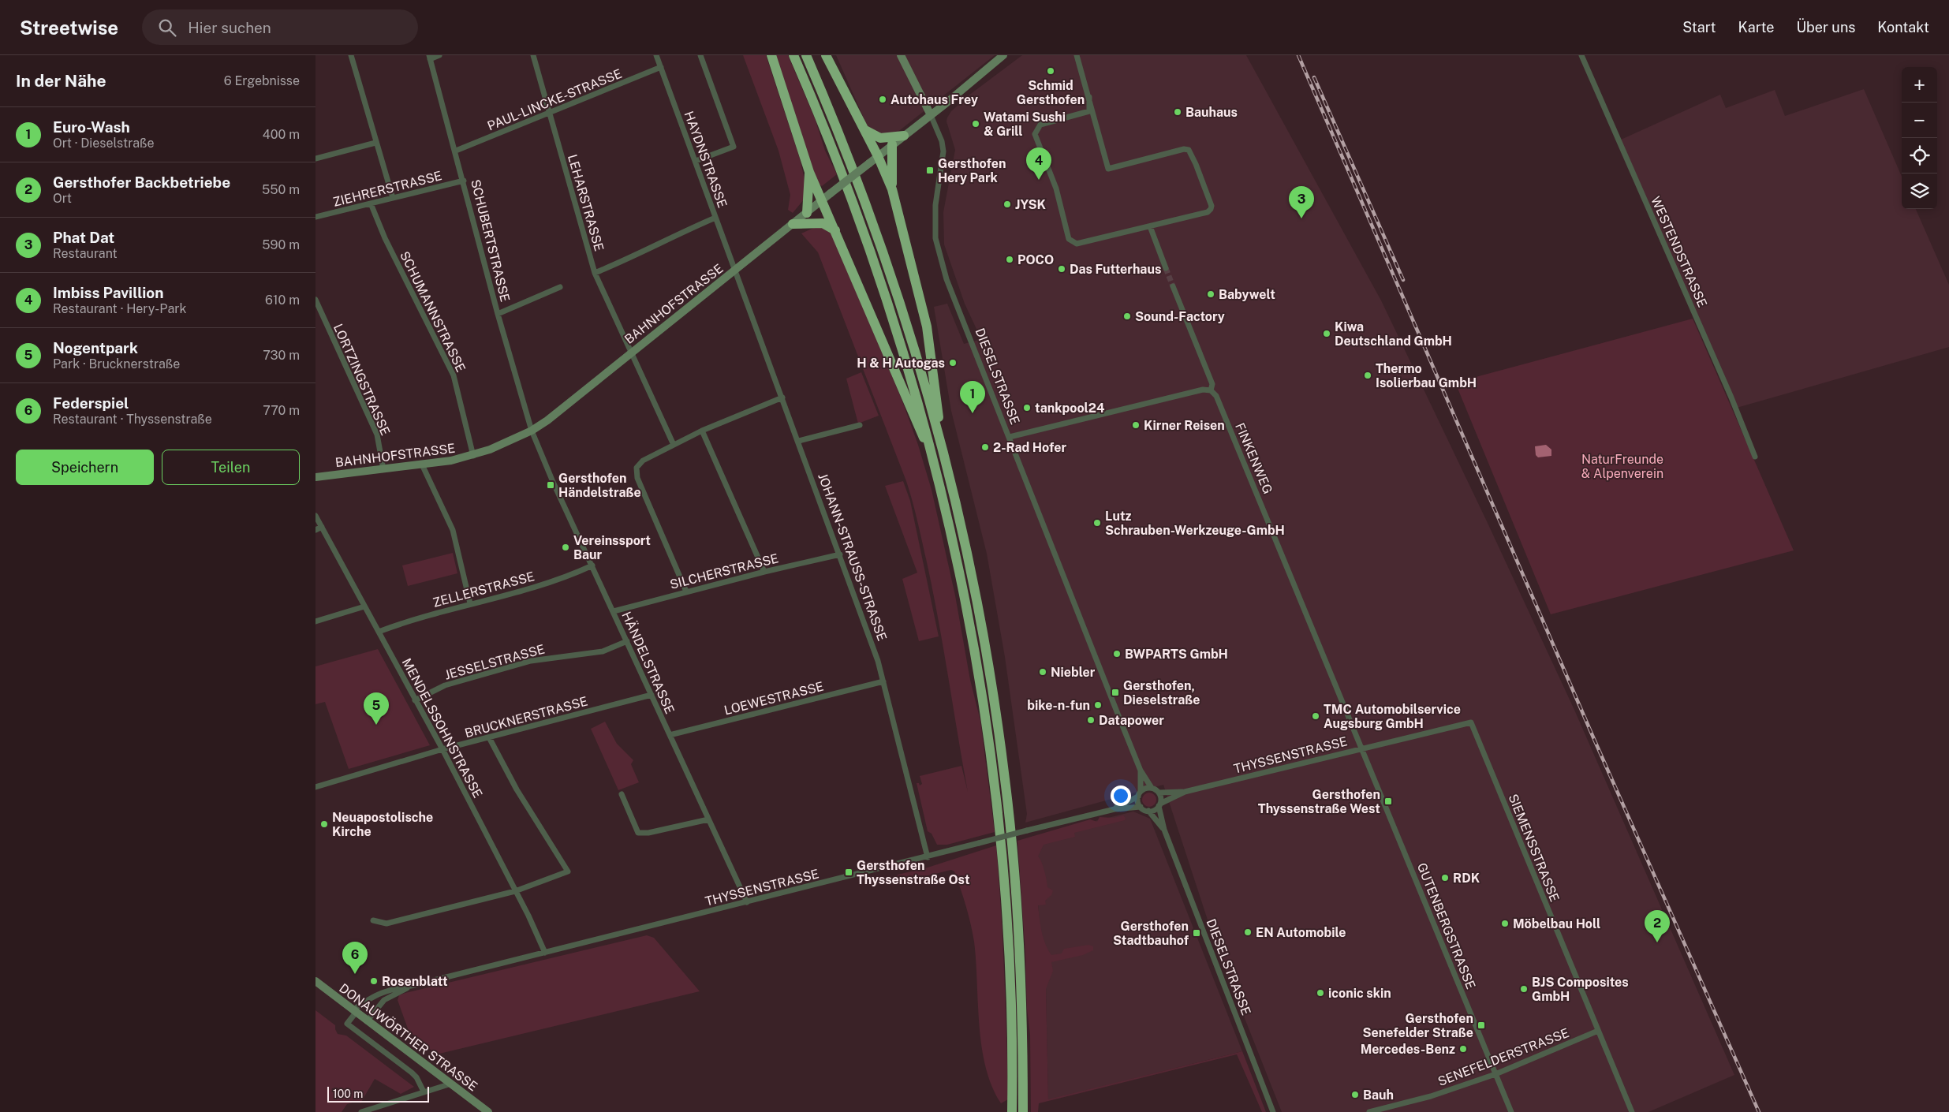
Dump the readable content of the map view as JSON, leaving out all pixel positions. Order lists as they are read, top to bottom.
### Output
{
  "streets": {
    "main road": ["BAHNHOFSTRASSE", "DONAUWÖRTHER STRASSE"],
    "street": [
      "PAUL-LINCKE-STRASSE",
      "HAYDNSTRASSE",
      "ZIEHRERSTRASSE",
      "LEHARSTRASSE",
      "SCHUBERTSTRASSE",
      "WESTENDSTRASSE",
      "SCHUMANNSTRASSE",
      "DIESELSTRASSE",
      "LORTZINGSTRASSE",
      "FINKENWEG",
      "JOHANN-STRAUSS-STRASSE",
      "SILCHERSTRASSE",
      "ZELLERSTRASSE",
      "JESSELSTRASSE",
      "HÄNDELSTRASSE",
      "LOEWESTRASSE",
      "BRUCKNERSTRASSE",
      "MENDELSSOHNSTRASSE",
      "THYSSENSTRASSE",
      "SIEMENSSTRASSE",
      "GUTENBERGSTRASSE",
      "SENEFELDERSTRASSE"
    ]
  },
  "crossings": [
    ["PAUL-LINCKE-STRASSE", "HAYDNSTRASSE"],
    ["PAUL-LINCKE-STRASSE", "LEHARSTRASSE"],
    ["PAUL-LINCKE-STRASSE", "SCHUBERTSTRASSE"],
    ["HAYDNSTRASSE", "BAHNHOFSTRASSE"],
    ["HAYDNSTRASSE", "JOHANN-STRAUSS-STRASSE"],
    ["ZIEHRERSTRASSE", "SCHUBERTSTRASSE"],
    ["ZIEHRERSTRASSE", "SCHUMANNSTRASSE"],
    ["LEHARSTRASSE", "BAHNHOFSTRASSE"],
    ["SCHUBERTSTRASSE", "BAHNHOFSTRASSE"],
    ["SCHUBERTSTRASSE", "HÄNDELSTRASSE"],
    ["BAHNHOFSTRASSE", "SCHUMANNSTRASSE"],
    ["BAHNHOFSTRASSE", "DIESELSTRASSE"],
    ["BAHNHOFSTRASSE", "LORTZINGSTRASSE"],
    ["BAHNHOFSTRASSE", "JOHANN-STRAUSS-STRASSE"],
    ["BAHNHOFSTRASSE", "HÄNDELSTRASSE"],
    ["DIESELSTRASSE", "THYSSENSTRASSE"],
    ["FINKENWEG", "THYSSENSTRASSE"],
    ["FINKENWEG", "GUTENBERGSTRASSE"],
    ["JOHANN-STRAUSS-STRASSE", "SILCHERSTRASSE"],
    ["JOHANN-STRAUSS-STRASSE", "LOEWESTRASSE"],
    ["JOHANN-STRAUSS-STRASSE", "THYSSENSTRASSE"],
    ["SILCHERSTRASSE", "HÄNDELSTRASSE"],
    ["ZELLERSTRASSE", "HÄNDELSTRASSE"],
    ["ZELLERSTRASSE", "MENDELSSOHNSTRASSE"],
    ["JESSELSTRASSE", "HÄNDELSTRASSE"],
    ["JESSELSTRASSE", "MENDELSSOHNSTRASSE"],
    ["HÄNDELSTRASSE", "LOEWESTRASSE"],
    ["HÄNDELSTRASSE", "BRUCKNERSTRASSE"],
    ["HÄNDELSTRASSE", "THYSSENSTRASSE"],
    ["BRUCKNERSTRASSE", "MENDELSSOHNSTRASSE"],
    ["MENDELSSOHNSTRASSE", "THYSSENSTRASSE"],
    ["THYSSENSTRASSE", "SIEMENSSTRASSE"],
    ["THYSSENSTRASSE", "GUTENBERGSTRASSE"],
    ["THYSSENSTRASSE", "DONAUWÖRTHER STRASSE"],
    ["SIEMENSSTRASSE", "SENEFELDERSTRASSE"],
    ["GUTENBERGSTRASSE", "SENEFELDERSTRASSE"]
  ],
  "parks": ["NaturFreunde & Alpenverein"],
  "places": {
    "other": [
      "Schmid Gersthofen",
      "Autohaus Frey",
      "Bauhaus",
      "Watami Sushi & Grill",
      "JYSK",
      "POCO",
      "Das Futterhaus",
      "Babywelt",
      "Sound-Factory",
      "Kiwa Deutschland GmbH",
      "H & H Autogas",
      "Thermo Isolierbau GmbH",
      "tankpool24",
      "Kirner Reisen",
      "2-Rad Hofer",
      "Lutz Schrauben-Werkzeuge-GmbH",
      "Vereinssport Baur",
      "BWPARTS GmbH",
      "Niebler",
      "bike-n-fun",
      "TMC Automobilservice Augsburg GmbH",
      "Datapower",
      "Neuapostolische Kirche",
      "RDK",
      "Möbelbau Holl",
      "EN Automobile",
      "Rosenblatt",
      "BJS Composites GmbH",
      "iconic skin",
      "Mercedes-Benz",
      "Bauh"
    ],
    "transit": [
      "Gersthofen Hery Park",
      "Gersthofen Händelstraße",
      "Gersthofen, Dieselstraße",
      "Gersthofen Thyssenstraße West",
      "Gersthofen Thyssenstraße Ost",
      "Gersthofen Stadtbauhof",
      "Gersthofen Senefelder Straße"
    ]
  },
  "scale_bar": "100 m",
  "page": {
    "header": "Streetwise",
    "search": "Hier suchen",
    "nav": [
      "Start",
      "Karte",
      "Über uns",
      "Kontakt"
    ],
    "heading": ["In der Nähe", "6 Ergebnisse"],
    "map_buttons": ["+", "−"],
    "list": [
      {
        "mark": "1",
        "name": "Euro-Wash",
        "note": "Ort · Dieselstraße",
        "value": "400 m"
      },
      {
        "mark": "2",
        "name": "Gersthofer Backbetriebe",
        "note": "Ort",
        "value": "550 m"
      },
      {
        "mark": "3",
        "name": "Phat Dat",
        "note": "Restaurant",
        "value": "590 m"
      },
      {
        "mark": "4",
        "name": "Imbiss Pavillion",
        "note": "Restaurant · Hery-Park",
        "value": "610 m"
      },
      {
        "mark": "5",
        "name": "Nogentpark",
        "note": "Park · Brucknerstraße",
        "value": "730 m"
      },
      {
        "mark": "6",
        "name": "Federspiel",
        "note": "Restaurant · Thyssenstraße",
        "value": "770 m"
      }
    ],
    "pins": [
      "4",
      "3",
      "1",
      "5",
      "2",
      "6"
    ],
    "buttons": ["Speichern", "Teilen"],
    "scale": "100 m"
  }
}
